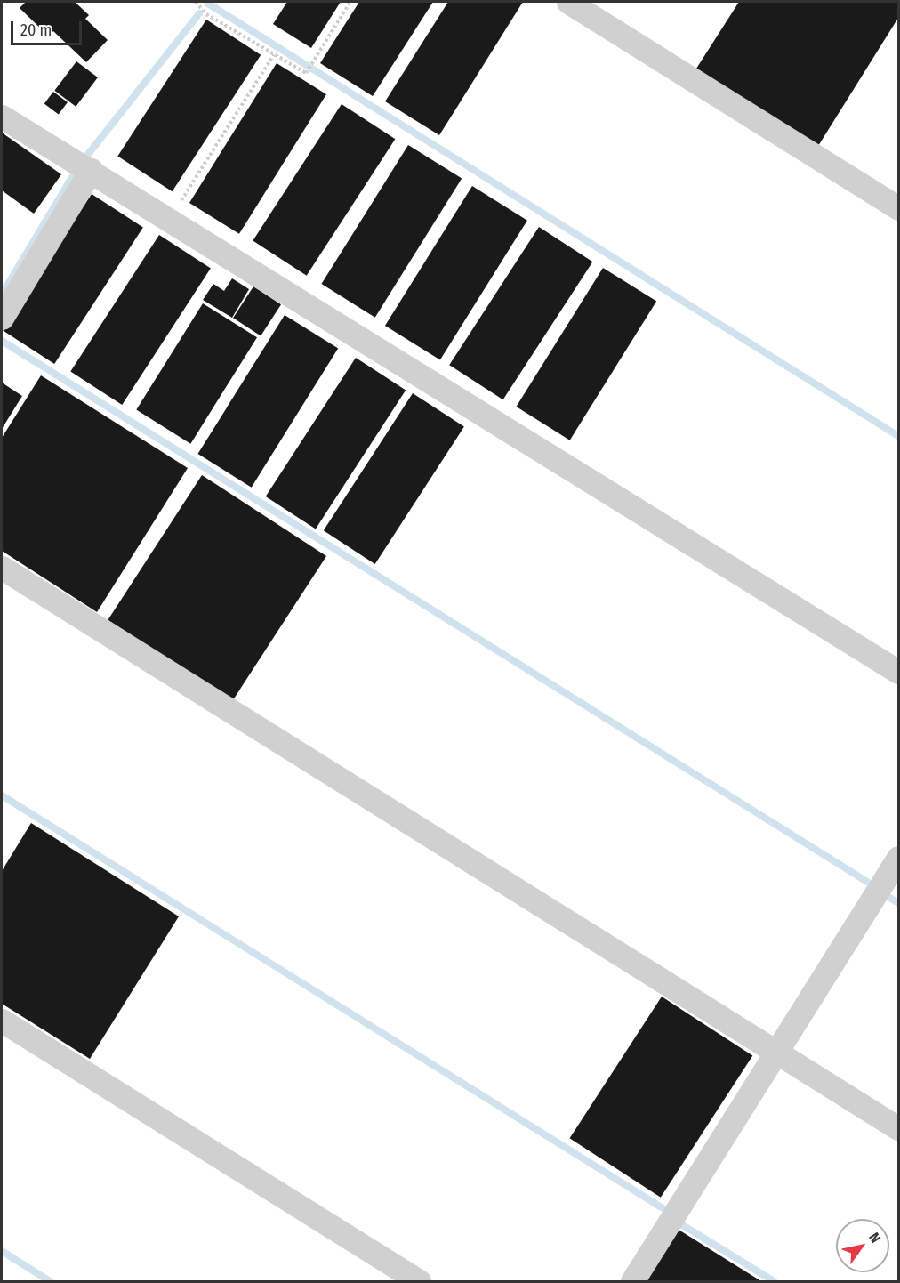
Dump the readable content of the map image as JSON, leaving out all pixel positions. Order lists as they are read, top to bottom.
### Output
{
  "scale_bar": "20 m",
  "north": "top right"
}
